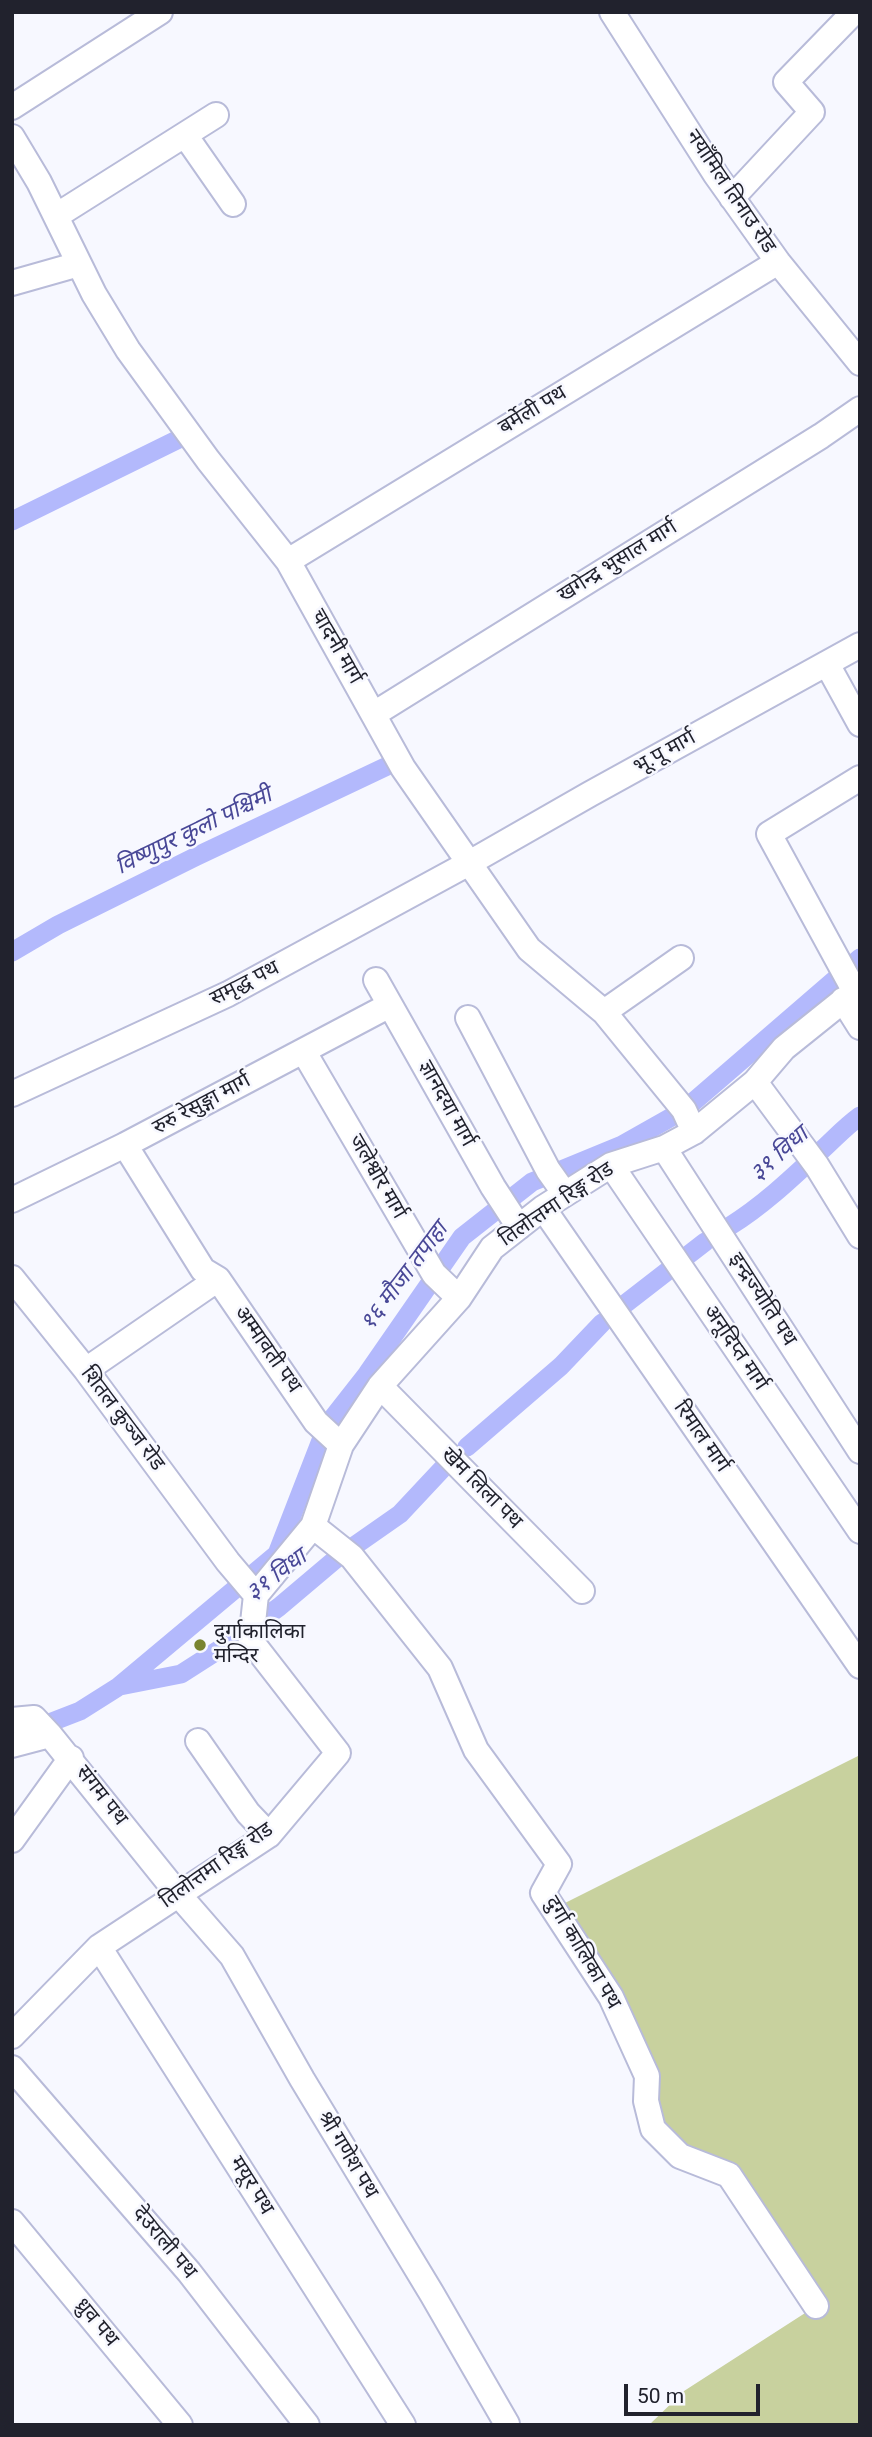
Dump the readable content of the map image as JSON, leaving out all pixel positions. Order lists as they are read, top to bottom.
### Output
{
  "streets": {
    "street": [
      "नयाँमिल तिनाउ रोड",
      "बर्मेली पथ",
      "खगेन्द्र भुसाल मार्ग",
      "चादनी मार्ग",
      "भू.पू मार्ग",
      "समृद्ध पथ",
      "ज्ञानदया मार्ग",
      "रुरु रेसुङ्गा मार्ग",
      "जलेश्वोर मार्ग",
      "तिलोत्तमा रिङ्ग रोड",
      "इन्द्रज्योति पथ",
      "अनूदिप्त मार्ग",
      "अम्मावती पथ",
      "शितल कुञ्ज रोड",
      "रिमाल मार्ग",
      "खेम लिला पथ",
      "संगम पथ",
      "दुर्गा कालिका पथ",
      "श्री गणेश पथ",
      "मयूर पथ",
      "देउराली पथ",
      "ध्रुव पथ"
    ]
  },
  "crossings": [
    ["नयाँमिल तिनाउ रोड", "बर्मेली पथ"],
    ["बर्मेली पथ", "चादनी मार्ग"],
    ["खगेन्द्र भुसाल मार्ग", "चादनी मार्ग"],
    ["चादनी मार्ग", "भू.पू मार्ग"],
    ["चादनी मार्ग", "समृद्ध पथ"],
    ["चादनी मार्ग", "तिलोत्तमा रिङ्ग रोड"],
    ["भू.पू मार्ग", "समृद्ध पथ"],
    ["ज्ञानदया मार्ग", "रुरु रेसुङ्गा मार्ग"],
    ["ज्ञानदया मार्ग", "तिलोत्तमा रिङ्ग रोड"],
    ["रुरु रेसुङ्गा मार्ग", "जलेश्वोर मार्ग"],
    ["रुरु रेसुङ्गा मार्ग", "अम्मावती पथ"],
    ["जलेश्वोर मार्ग", "तिलोत्तमा रिङ्ग रोड"],
    ["तिलोत्तमा रिङ्ग रोड", "इन्द्रज्योति पथ"],
    ["तिलोत्तमा रिङ्ग रोड", "अनूदिप्त मार्ग"],
    ["तिलोत्तमा रिङ्ग रोड", "अम्मावती पथ"],
    ["तिलोत्तमा रिङ्ग रोड", "शितल कुञ्ज रोड"],
    ["तिलोत्तमा रिङ्ग रोड", "रिमाल मार्ग"],
    ["तिलोत्तमा रिङ्ग रोड", "खेम लिला पथ"],
    ["तिलोत्तमा रिङ्ग रोड", "संगम पथ"],
    ["तिलोत्तमा रिङ्ग रोड", "दुर्गा कालिका पथ"],
    ["तिलोत्तमा रिङ्ग रोड", "श्री गणेश पथ"],
    ["तिलोत्तमा रिङ्ग रोड", "मयूर पथ"],
    ["संगम पथ", "श्री गणेश पथ"]
  ],
  "water": ["विष्णुपुर कुलो पश्चिमी", "३१ विधा", "१६ मौजा तपाहा"],
  "places": ["दुर्गाकालिका मन्दिर"],
  "scale_bar": "50 m"
}
